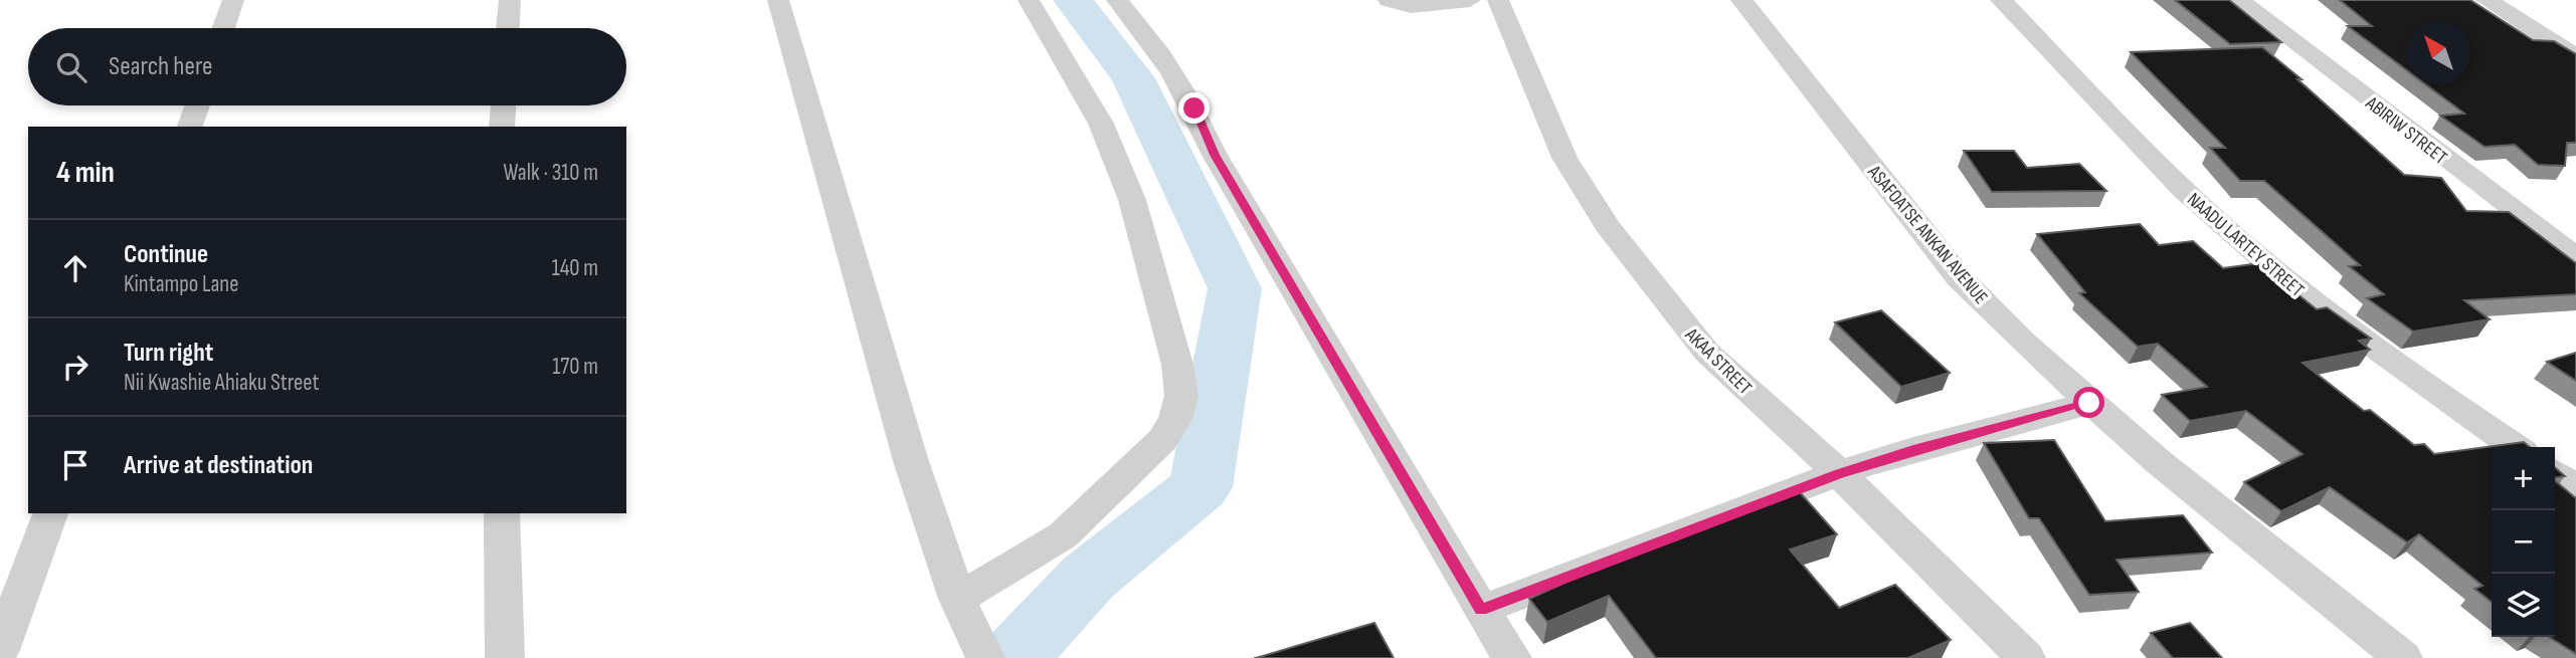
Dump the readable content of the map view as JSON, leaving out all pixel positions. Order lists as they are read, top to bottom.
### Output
{
  "streets": {
    "street": [
      "ABIRIW STREET",
      "ASAFOATSE ANKAN AVENUE",
      "NAADU LARTEY STREET",
      "AKAA STREET"
    ]
  },
  "north": "top left",
  "page": {
    "search": "Search here",
    "heading": ["4 min", "Walk · 310 m"],
    "list": [
      ["Continue", "Kintampo Lane", "140 m"],
      ["Turn right", "Nii Kwashie Ahiaku Street", "170 m"],
      "Arrive at destination"
    ],
    "map_buttons": ["+", "−"]
  }
}
